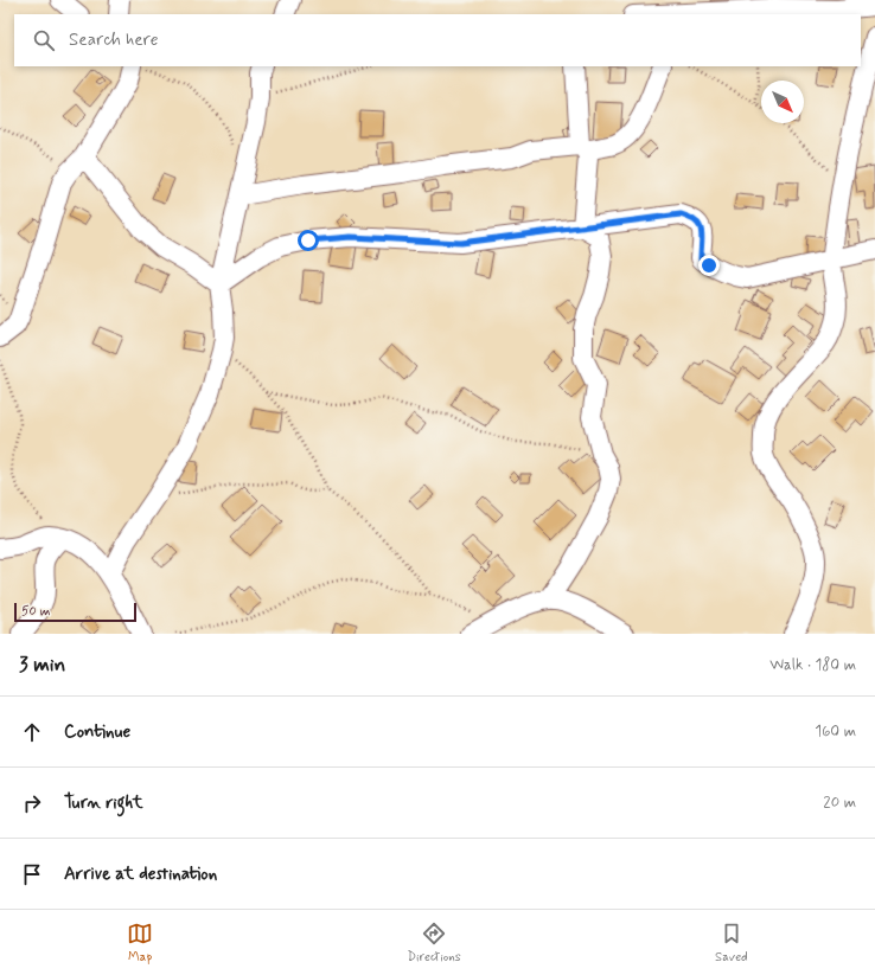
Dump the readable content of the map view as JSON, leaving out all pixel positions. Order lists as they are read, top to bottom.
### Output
{
  "scale_bar": "50 m",
  "north": "bottom right",
  "page": {
    "search": "Search here",
    "scale": "50 m",
    "heading": ["3 min", "Walk · 180 m"],
    "list": [
      ["Continue", "160 m"],
      ["Turn right", "20 m"],
      "Arrive at destination"
    ],
    "nav": ["Map", "Directions", "Saved"]
  }
}
